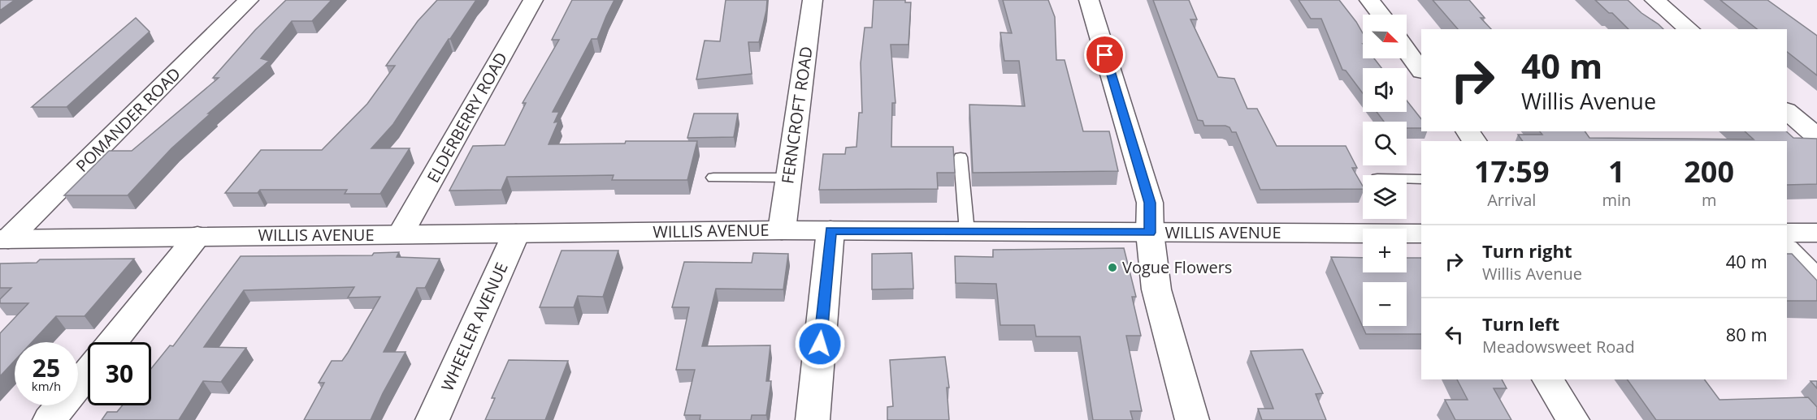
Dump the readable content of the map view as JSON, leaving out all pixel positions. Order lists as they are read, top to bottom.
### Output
{
  "streets": {
    "street": [
      "FERNCROFT ROAD",
      "ELDERBERRY ROAD",
      "POMANDER ROAD",
      "WILLIS AVENUE",
      "WHEELER AVENUE"
    ]
  },
  "crossings": [
    ["FERNCROFT ROAD", "WILLIS AVENUE"],
    ["ELDERBERRY ROAD", "WILLIS AVENUE"],
    ["POMANDER ROAD", "WILLIS AVENUE"],
    ["WILLIS AVENUE", "WHEELER AVENUE"]
  ],
  "places": ["Vogue Flowers"],
  "north": "bottom right",
  "page": {
    "map_buttons": ["+", "−"],
    "turn": ["40 m", "Willis Avenue"],
    "eta": [
      "17:59",
      "Arrival",
      "1",
      "min",
      "200",
      "m"
    ],
    "list": [
      {
        "name": "Turn right",
        "note": "Willis Avenue",
        "value": "40 m"
      },
      {
        "name": "Turn left",
        "note": "Meadowsweet Road",
        "value": "80 m"
      }
    ],
    "speed": "25 km/h",
    "limit": "30"
  }
}
